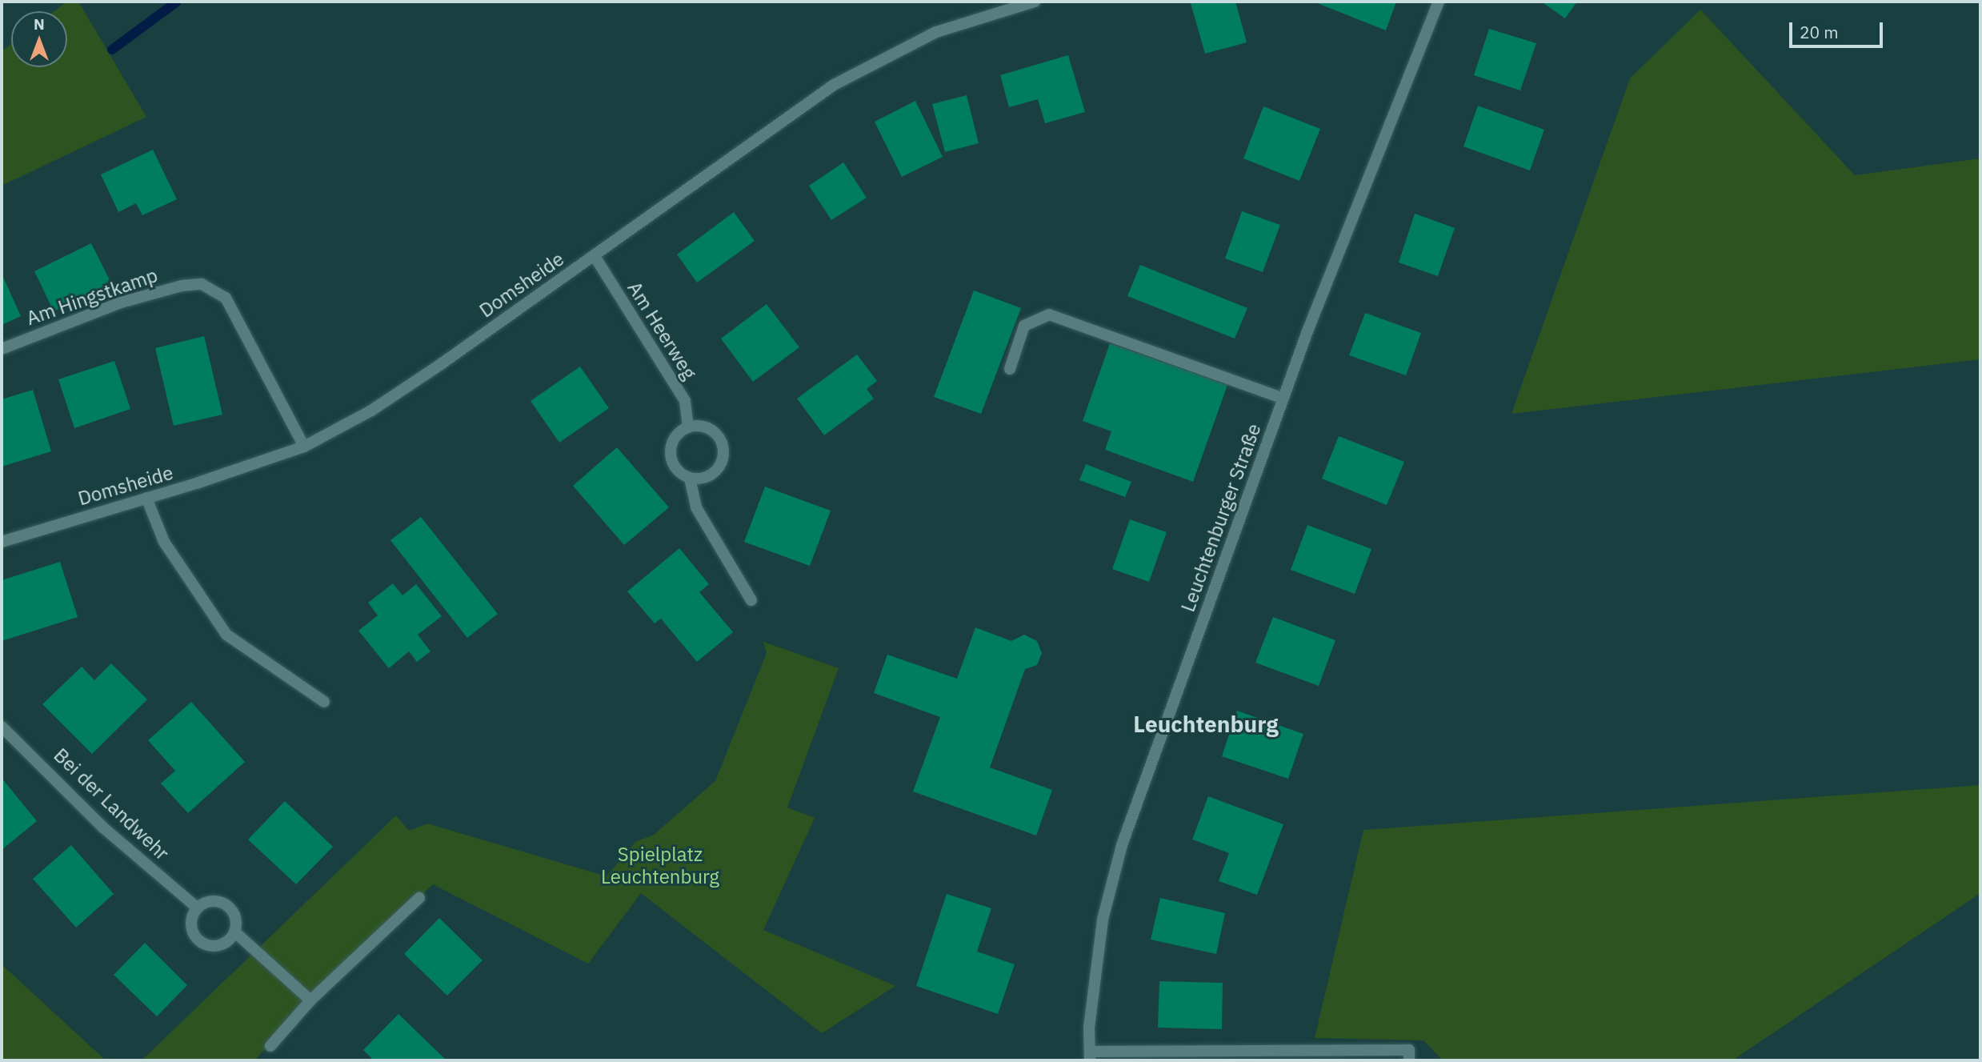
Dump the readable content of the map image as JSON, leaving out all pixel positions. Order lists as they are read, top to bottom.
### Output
{
  "streets": {
    "street": [
      "Domsheide",
      "Am Hingstkamp",
      "Am Heerweg",
      "Leuchtenburger Straße",
      "Bei der Landwehr"
    ]
  },
  "crossings": [
    ["Domsheide", "Am Hingstkamp"],
    ["Domsheide", "Am Heerweg"]
  ],
  "districts": ["Leuchtenburg"],
  "parks": ["Spielplatz Leuchtenburg"],
  "scale_bar": "20 m",
  "north": "top"
}
